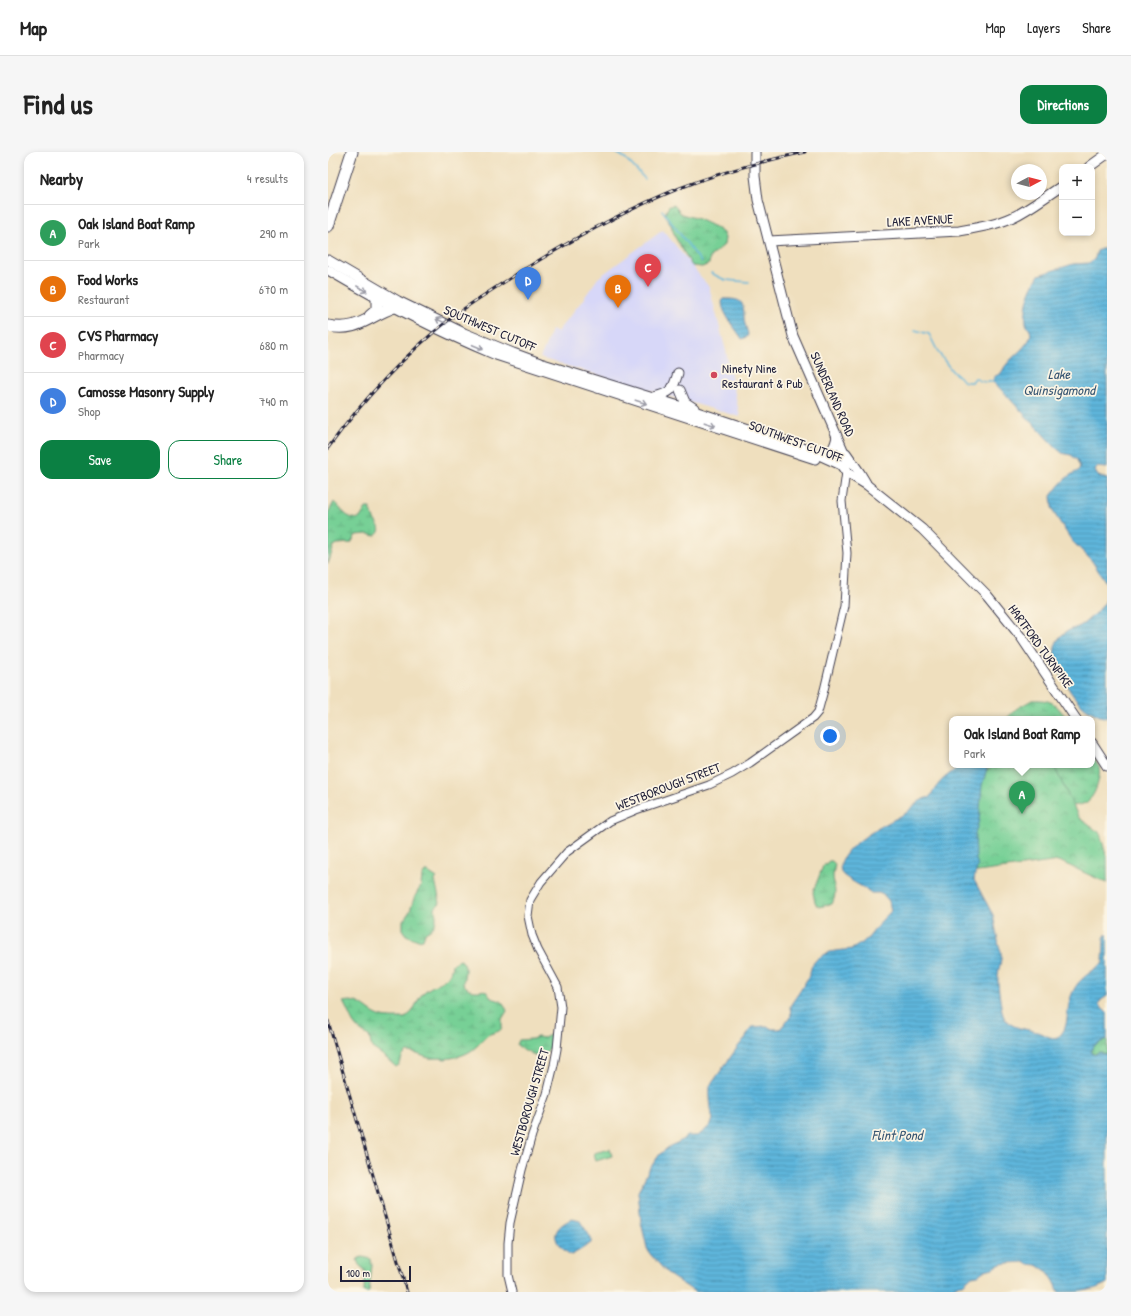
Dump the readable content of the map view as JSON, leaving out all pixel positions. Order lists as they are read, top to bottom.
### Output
{
  "streets": {
    "main road": [
      "LAKE AVENUE",
      "SOUTHWEST CUTOFF",
      "SUNDERLAND ROAD",
      "HARTFORD TURNPIKE"
    ],
    "street": ["WESTBOROUGH STREET"]
  },
  "crossings": [
    ["LAKE AVENUE", "SUNDERLAND ROAD"],
    ["SOUTHWEST CUTOFF", "SUNDERLAND ROAD"],
    ["SOUTHWEST CUTOFF", "WESTBOROUGH STREET"],
    ["SUNDERLAND ROAD", "WESTBOROUGH STREET"]
  ],
  "water": ["Lake Quinsigamond", "Flint Pond"],
  "places": ["Ninety Nine Restaurant & Pub"],
  "scale_bar": "100 m",
  "north": "right",
  "page": {
    "header": "Map",
    "nav": ["Map", "Layers", "Share"],
    "title": "Find us",
    "buttons": [
      "Directions",
      ["Save", "Share"]
    ],
    "heading": ["Nearby", "4 results"],
    "map_buttons": ["+", "−"],
    "list": [
      {
        "mark": "A",
        "name": "Oak Island Boat Ramp",
        "note": "Park",
        "value": "290 m"
      },
      {
        "mark": "B",
        "name": "Food Works",
        "note": "Restaurant",
        "value": "670 m"
      },
      {
        "mark": "C",
        "name": "CVS Pharmacy",
        "note": "Pharmacy",
        "value": "680 m"
      },
      {
        "mark": "D",
        "name": "Camosse Masonry Supply",
        "note": "Shop",
        "value": "740 m"
      }
    ],
    "pins": [
      "C",
      "D",
      "B",
      "A"
    ],
    "popup": ["Oak Island Boat Ramp", "Park"],
    "scale": "100 m"
  }
}
